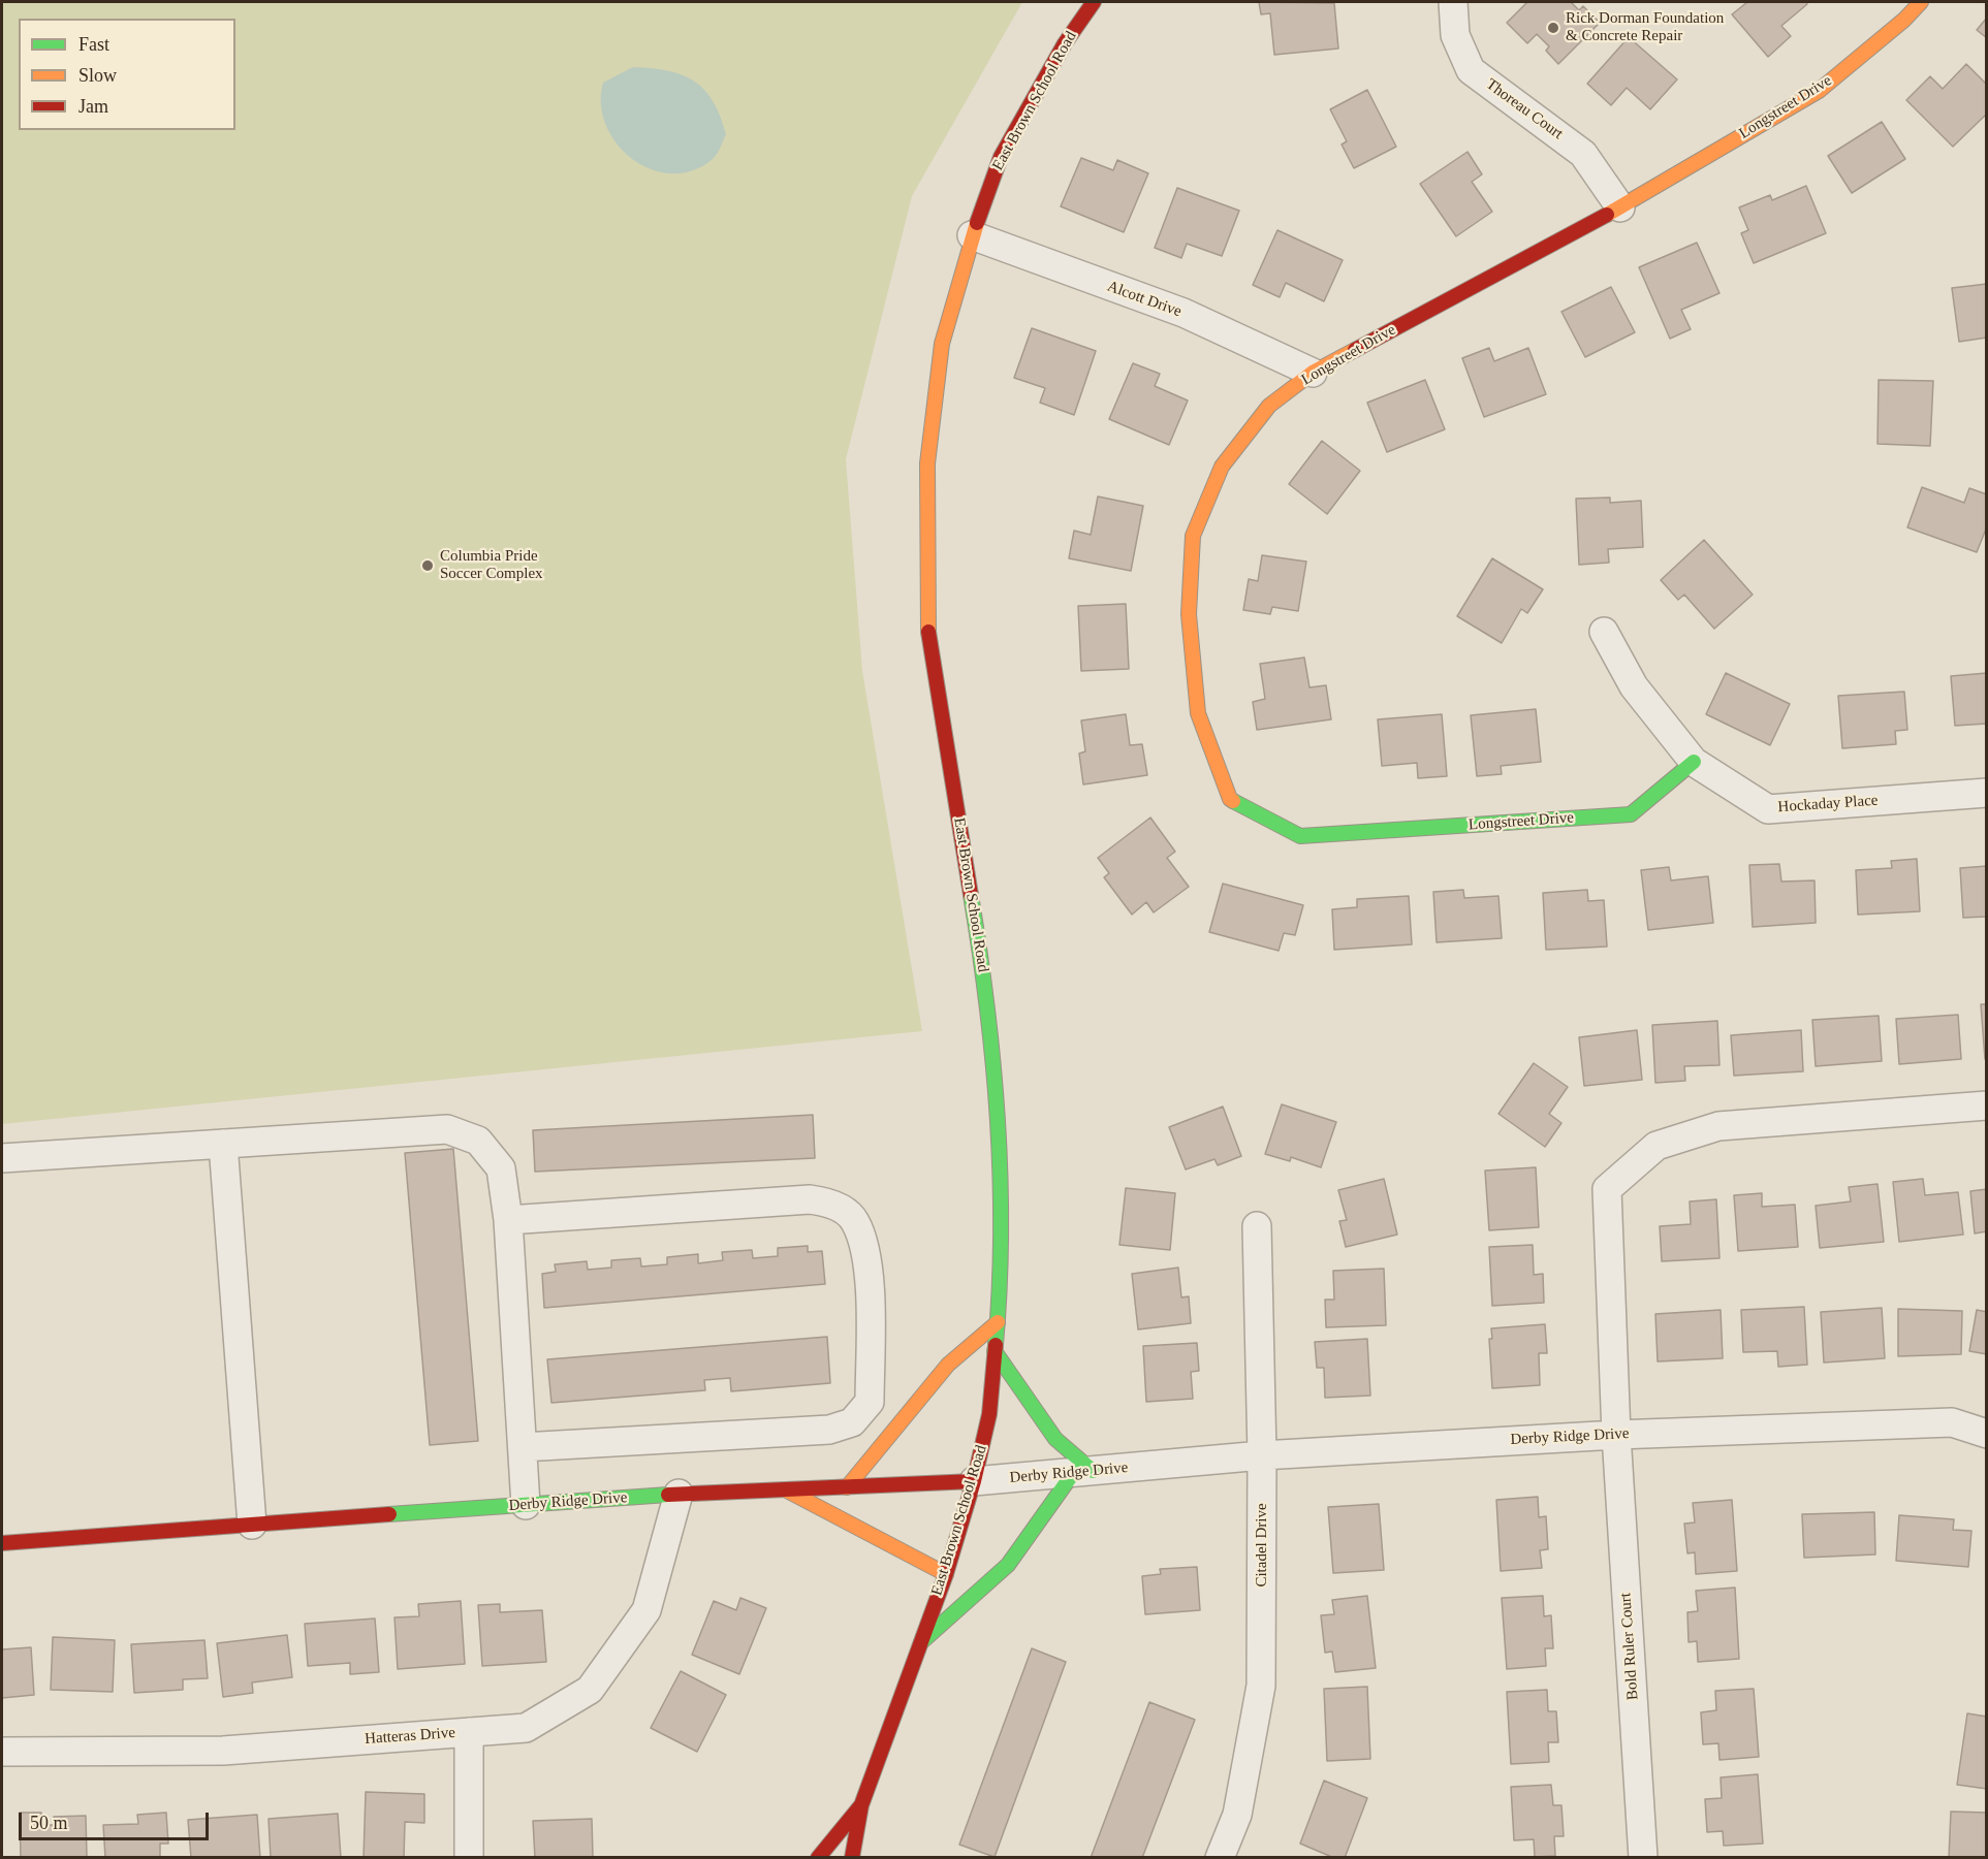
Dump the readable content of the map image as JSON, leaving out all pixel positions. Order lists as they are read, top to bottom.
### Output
{
  "streets": {
    "main road": ["East Brown School Road", "Longstreet Drive", "Derby Ridge Drive"],
    "street": [
      "Thoreau Court",
      "Alcott Drive",
      "Hockaday Place",
      "Citadel Drive",
      "Bold Ruler Court",
      "Hatteras Drive"
    ]
  },
  "crossings": [
    ["East Brown School Road", "Alcott Drive"],
    ["East Brown School Road", "Derby Ridge Drive"],
    ["Longstreet Drive", "Thoreau Court"],
    ["Longstreet Drive", "Alcott Drive"],
    ["Longstreet Drive", "Hockaday Place"],
    ["Derby Ridge Drive", "Citadel Drive"],
    ["Derby Ridge Drive", "Bold Ruler Court"],
    ["Derby Ridge Drive", "Hatteras Drive"]
  ],
  "places": ["Rick Dorman Foundation & Concrete Repair", "Columbia Pride Soccer Complex"],
  "legend": ["Fast", "Slow", "Jam"],
  "scale_bar": "50 m"
}
